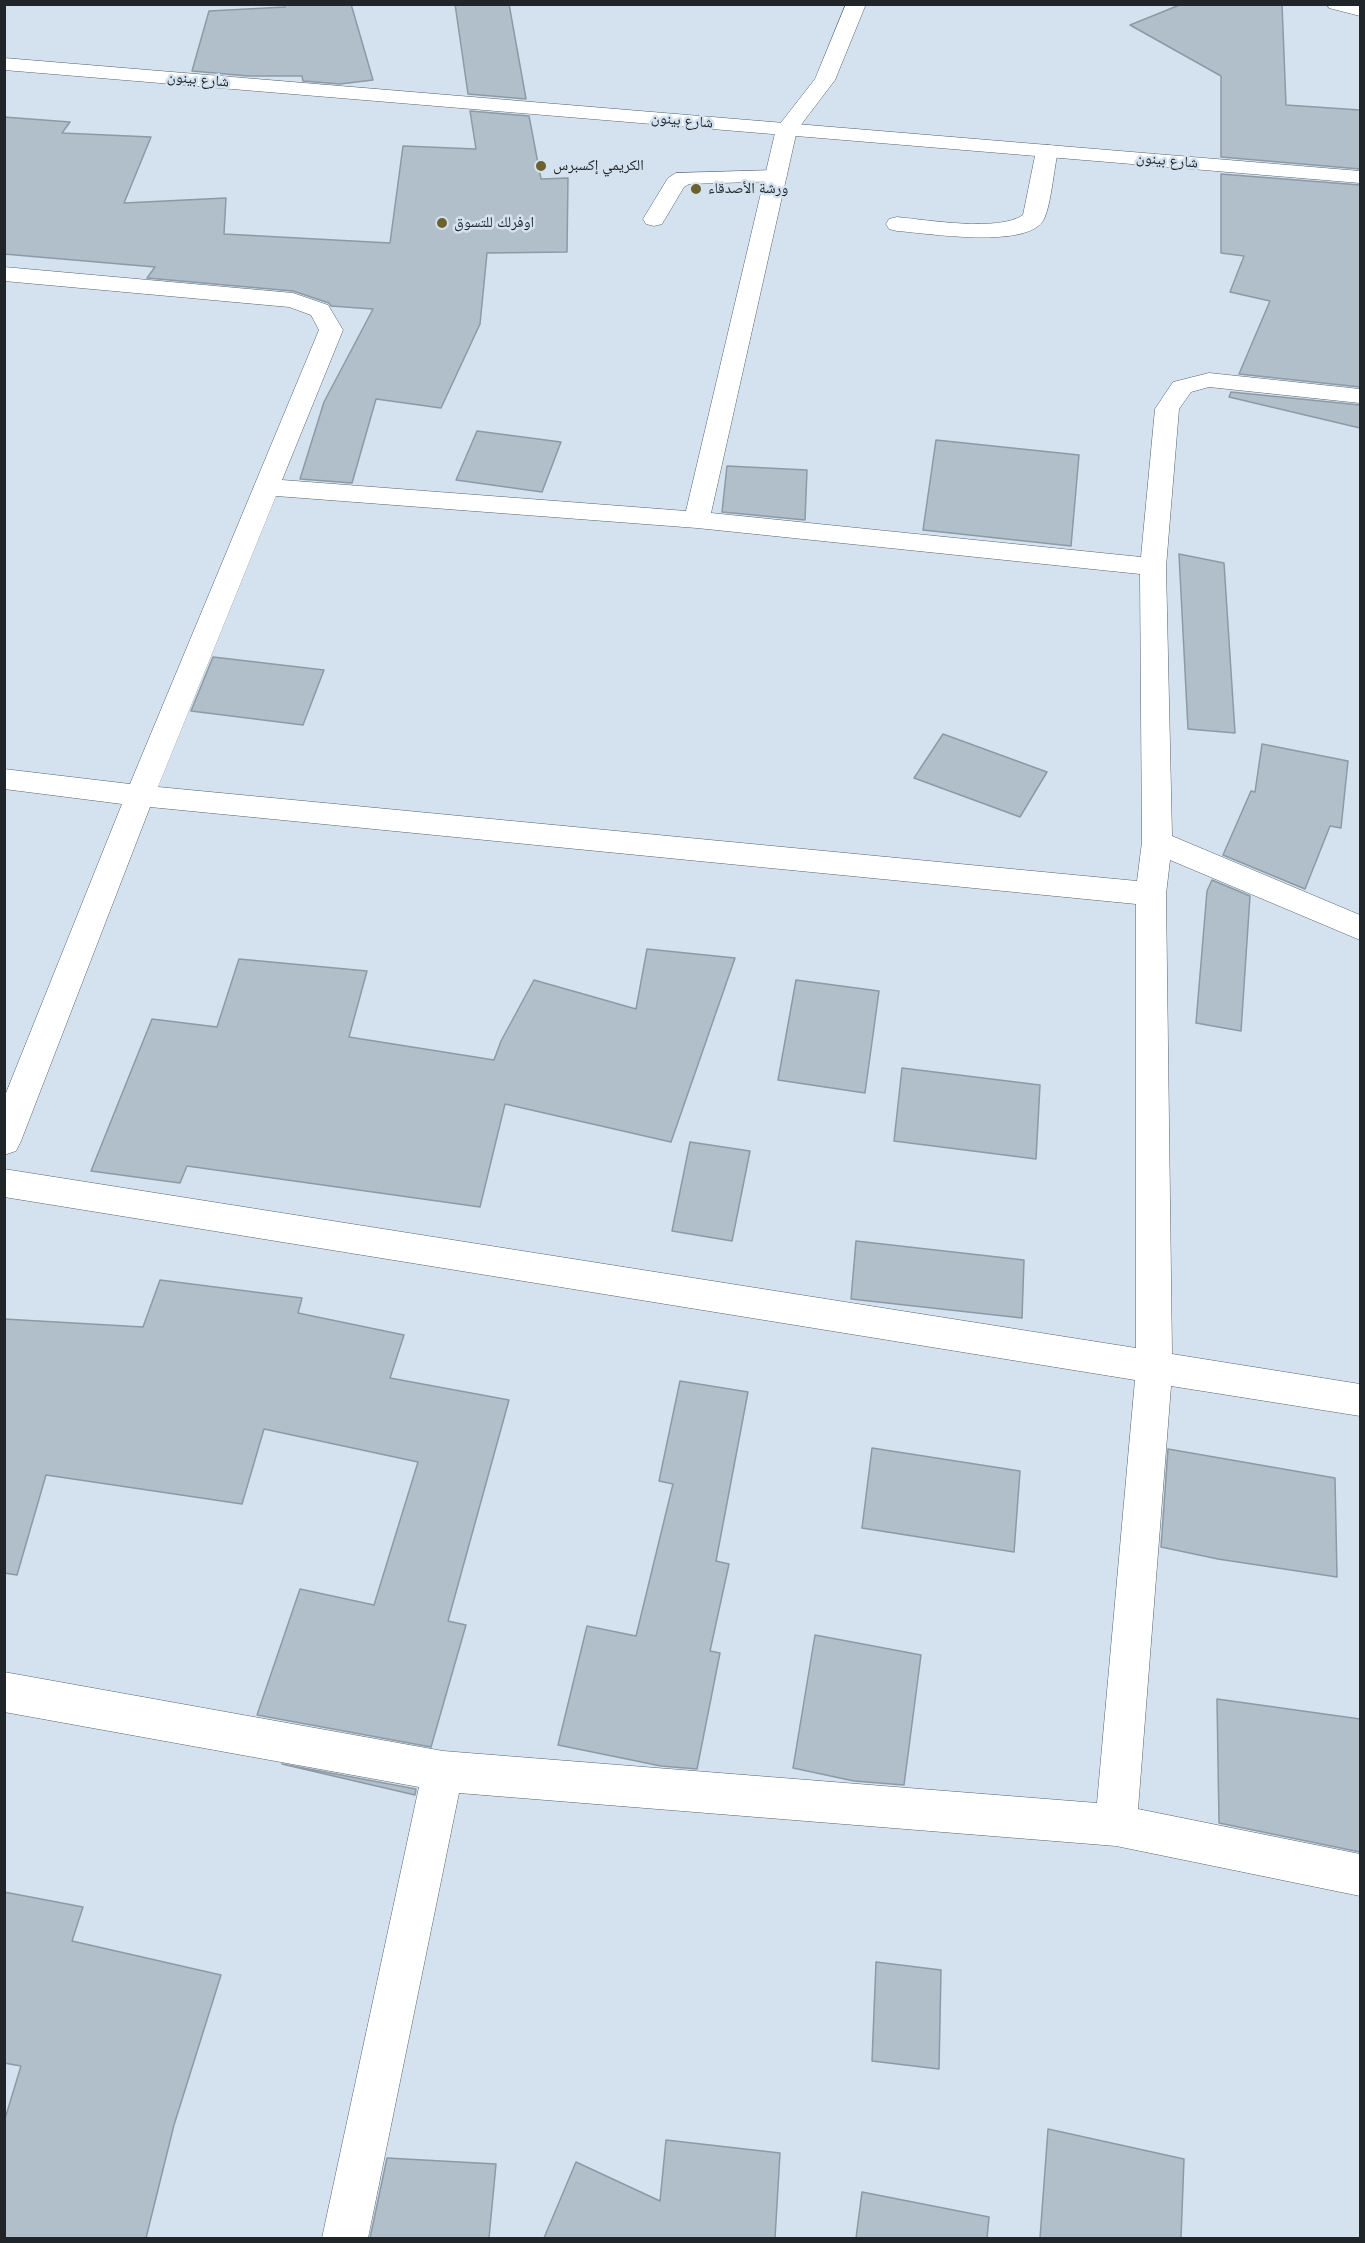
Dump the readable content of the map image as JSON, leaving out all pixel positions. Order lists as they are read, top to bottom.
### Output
{
  "streets": {
    "street": ["شارع بينون"]
  },
  "places": ["الكريمي إكسبرس", "ورشة الأصدقاء", "اوفرلك للتسوق"]
}
